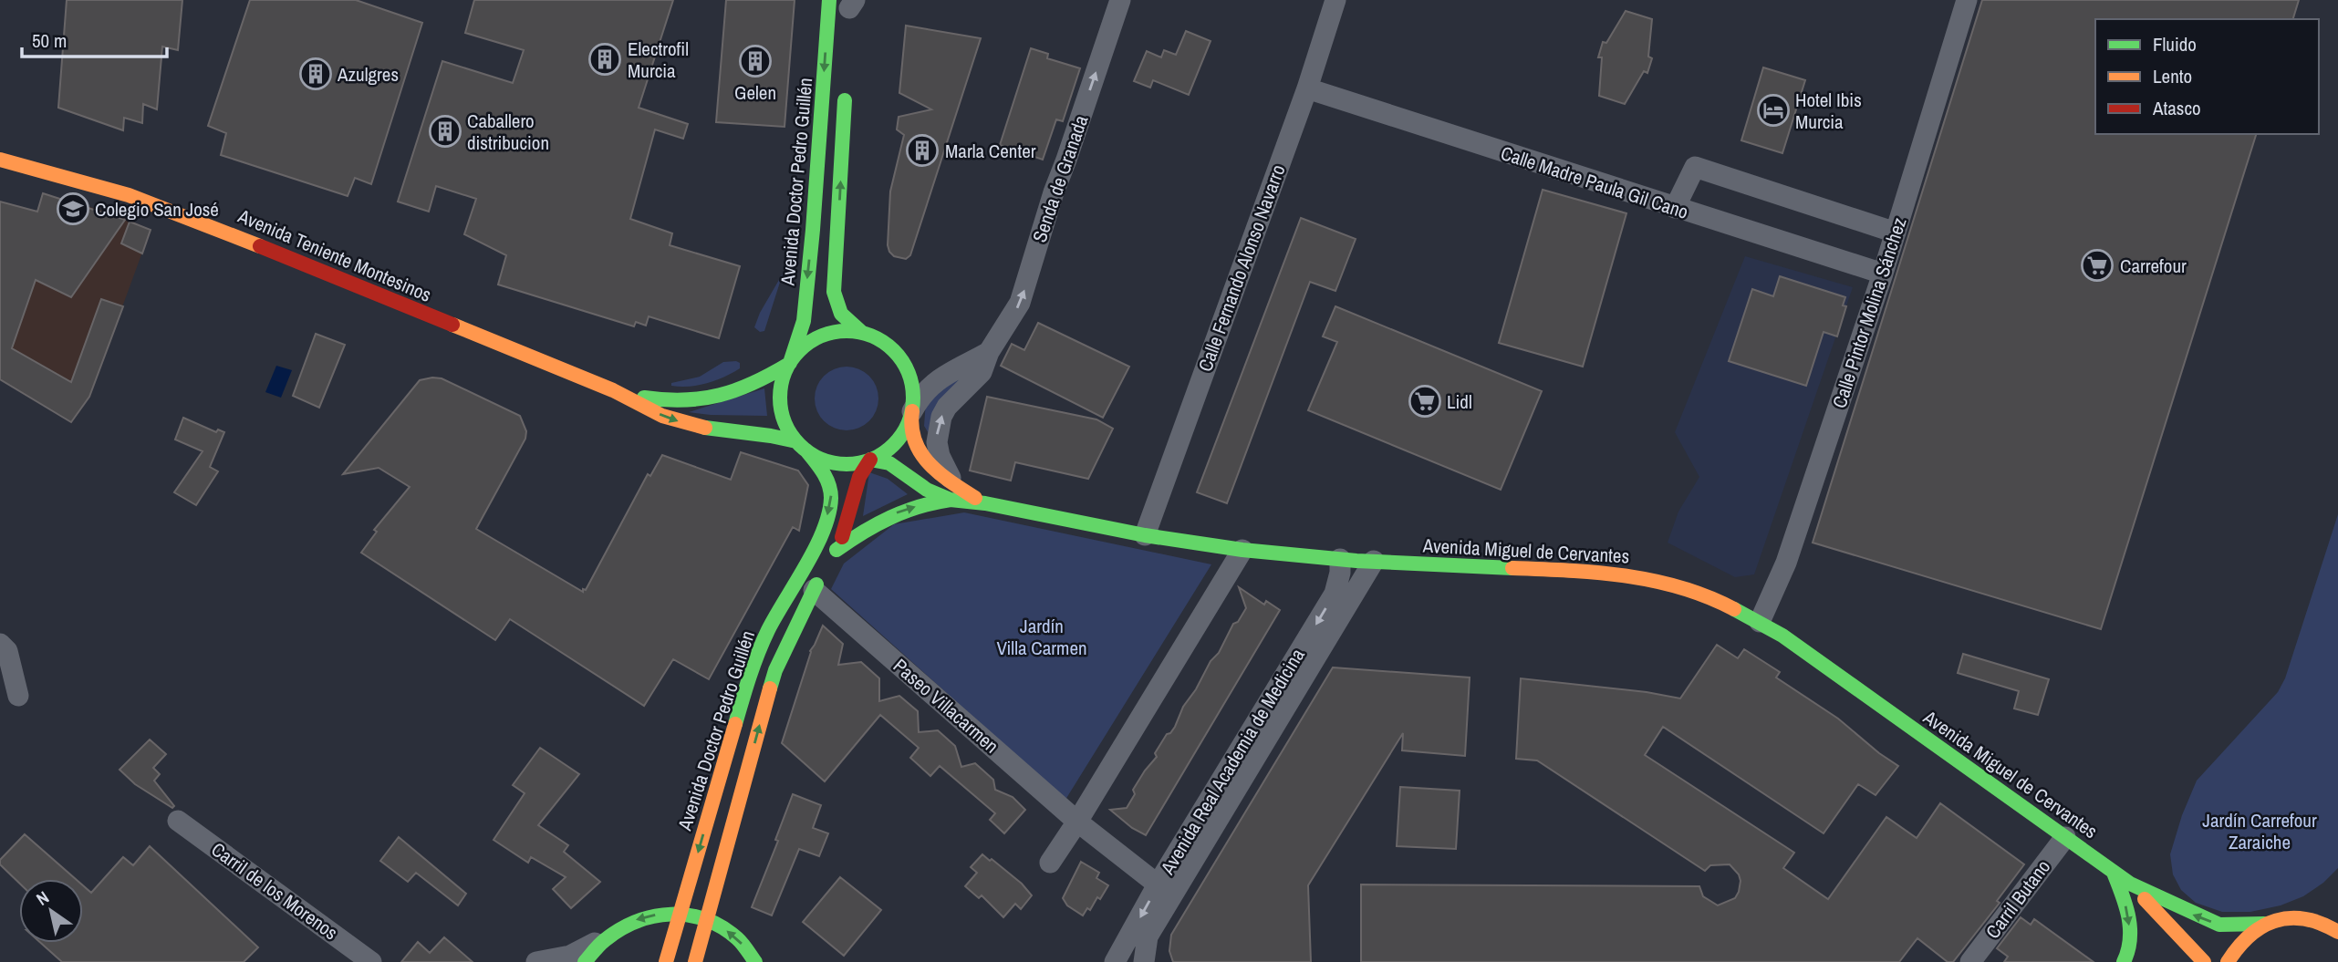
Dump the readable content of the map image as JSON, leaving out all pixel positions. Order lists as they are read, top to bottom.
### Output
{
  "streets": {
    "main road": ["Avenida Doctor Pedro Guillén", "Avenida Teniente Montesinos", "Avenida Miguel de Cervantes"],
    "street": [
      "Senda de Granada",
      "Calle Madre Paula Gil Cano",
      "Calle Fernando Alonso Navarro",
      "Calle Pintor Molina Sánchez",
      "Paseo Villacarmen",
      "Avenida Real Academia de Medicina",
      "Carril de los Morenos",
      "Carril Butano"
    ]
  },
  "crossings": [
    ["Senda de Granada", "Avenida Miguel de Cervantes"],
    ["Avenida Doctor Pedro Guillén", "Avenida Teniente Montesinos"],
    ["Avenida Doctor Pedro Guillén", "Avenida Miguel de Cervantes"],
    ["Avenida Doctor Pedro Guillén", "Paseo Villacarmen"],
    ["Calle Madre Paula Gil Cano", "Calle Fernando Alonso Navarro"],
    ["Calle Madre Paula Gil Cano", "Calle Pintor Molina Sánchez"],
    ["Avenida Teniente Montesinos", "Avenida Miguel de Cervantes"],
    ["Calle Fernando Alonso Navarro", "Avenida Miguel de Cervantes"],
    ["Calle Pintor Molina Sánchez", "Avenida Miguel de Cervantes"],
    ["Avenida Miguel de Cervantes", "Avenida Real Academia de Medicina"],
    ["Avenida Miguel de Cervantes", "Carril Butano"],
    ["Paseo Villacarmen", "Avenida Real Academia de Medicina"]
  ],
  "one_way": ["Senda de Granada"],
  "parks": ["Jardín Villa Carmen", "Jardín Carrefour Zaraiche"],
  "places": {
    "building": [
      "Electrofil Murcia",
      "Gelen",
      "Azulgres",
      "Caballero distribucion",
      "Marla Center"
    ],
    "hotel": ["Hotel Ibis Murcia"],
    "school or university": ["Colegio San José"],
    "supermarket": ["Carrefour", "Lidl"]
  },
  "legend": ["Fluido", "Lento", "Atasco"],
  "scale_bar": "50 m",
  "north": "top left"
}
